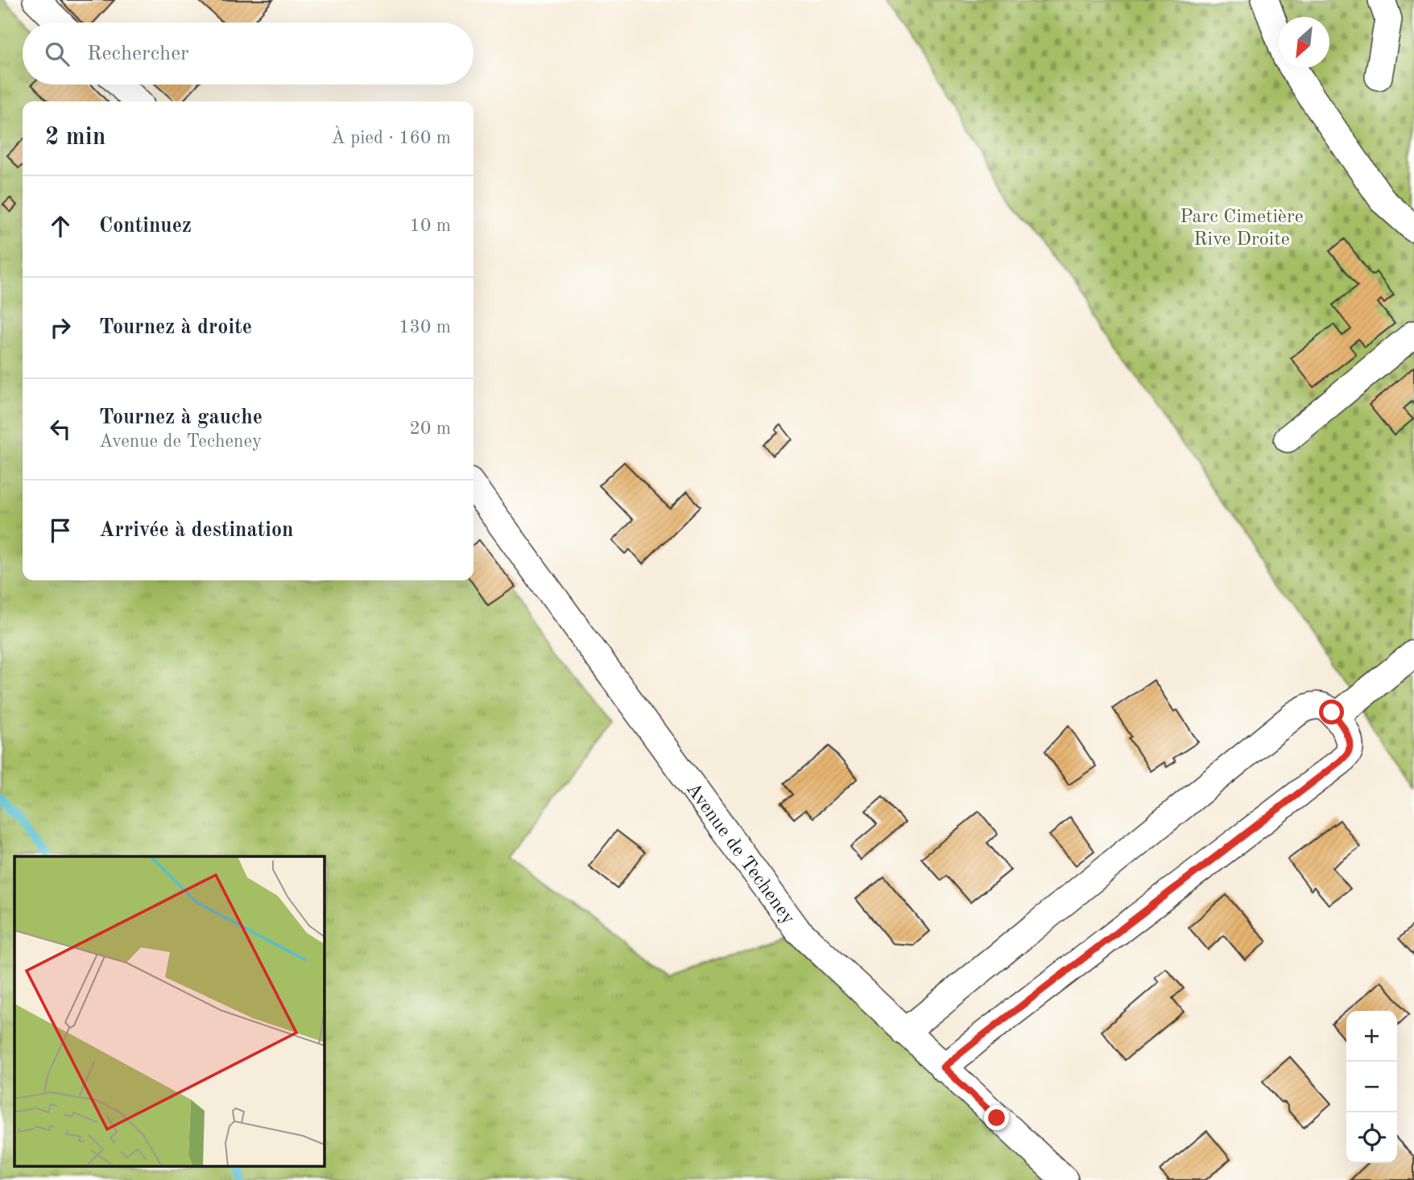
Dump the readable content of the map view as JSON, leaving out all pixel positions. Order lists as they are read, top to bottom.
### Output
{
  "streets": {
    "street": ["Avenue de Techeney"]
  },
  "parks": ["Parc Cimetière Rive Droite"],
  "north": "bottom left",
  "page": {
    "search": "Rechercher",
    "heading": ["2 min", "À pied · 160 m"],
    "list": [
      ["Continuez", "10 m"],
      ["Tournez à droite", "130 m"],
      ["Tournez à gauche", "Avenue de Techeney", "20 m"],
      "Arrivée à destination"
    ],
    "map_buttons": ["+", "−"]
  }
}
